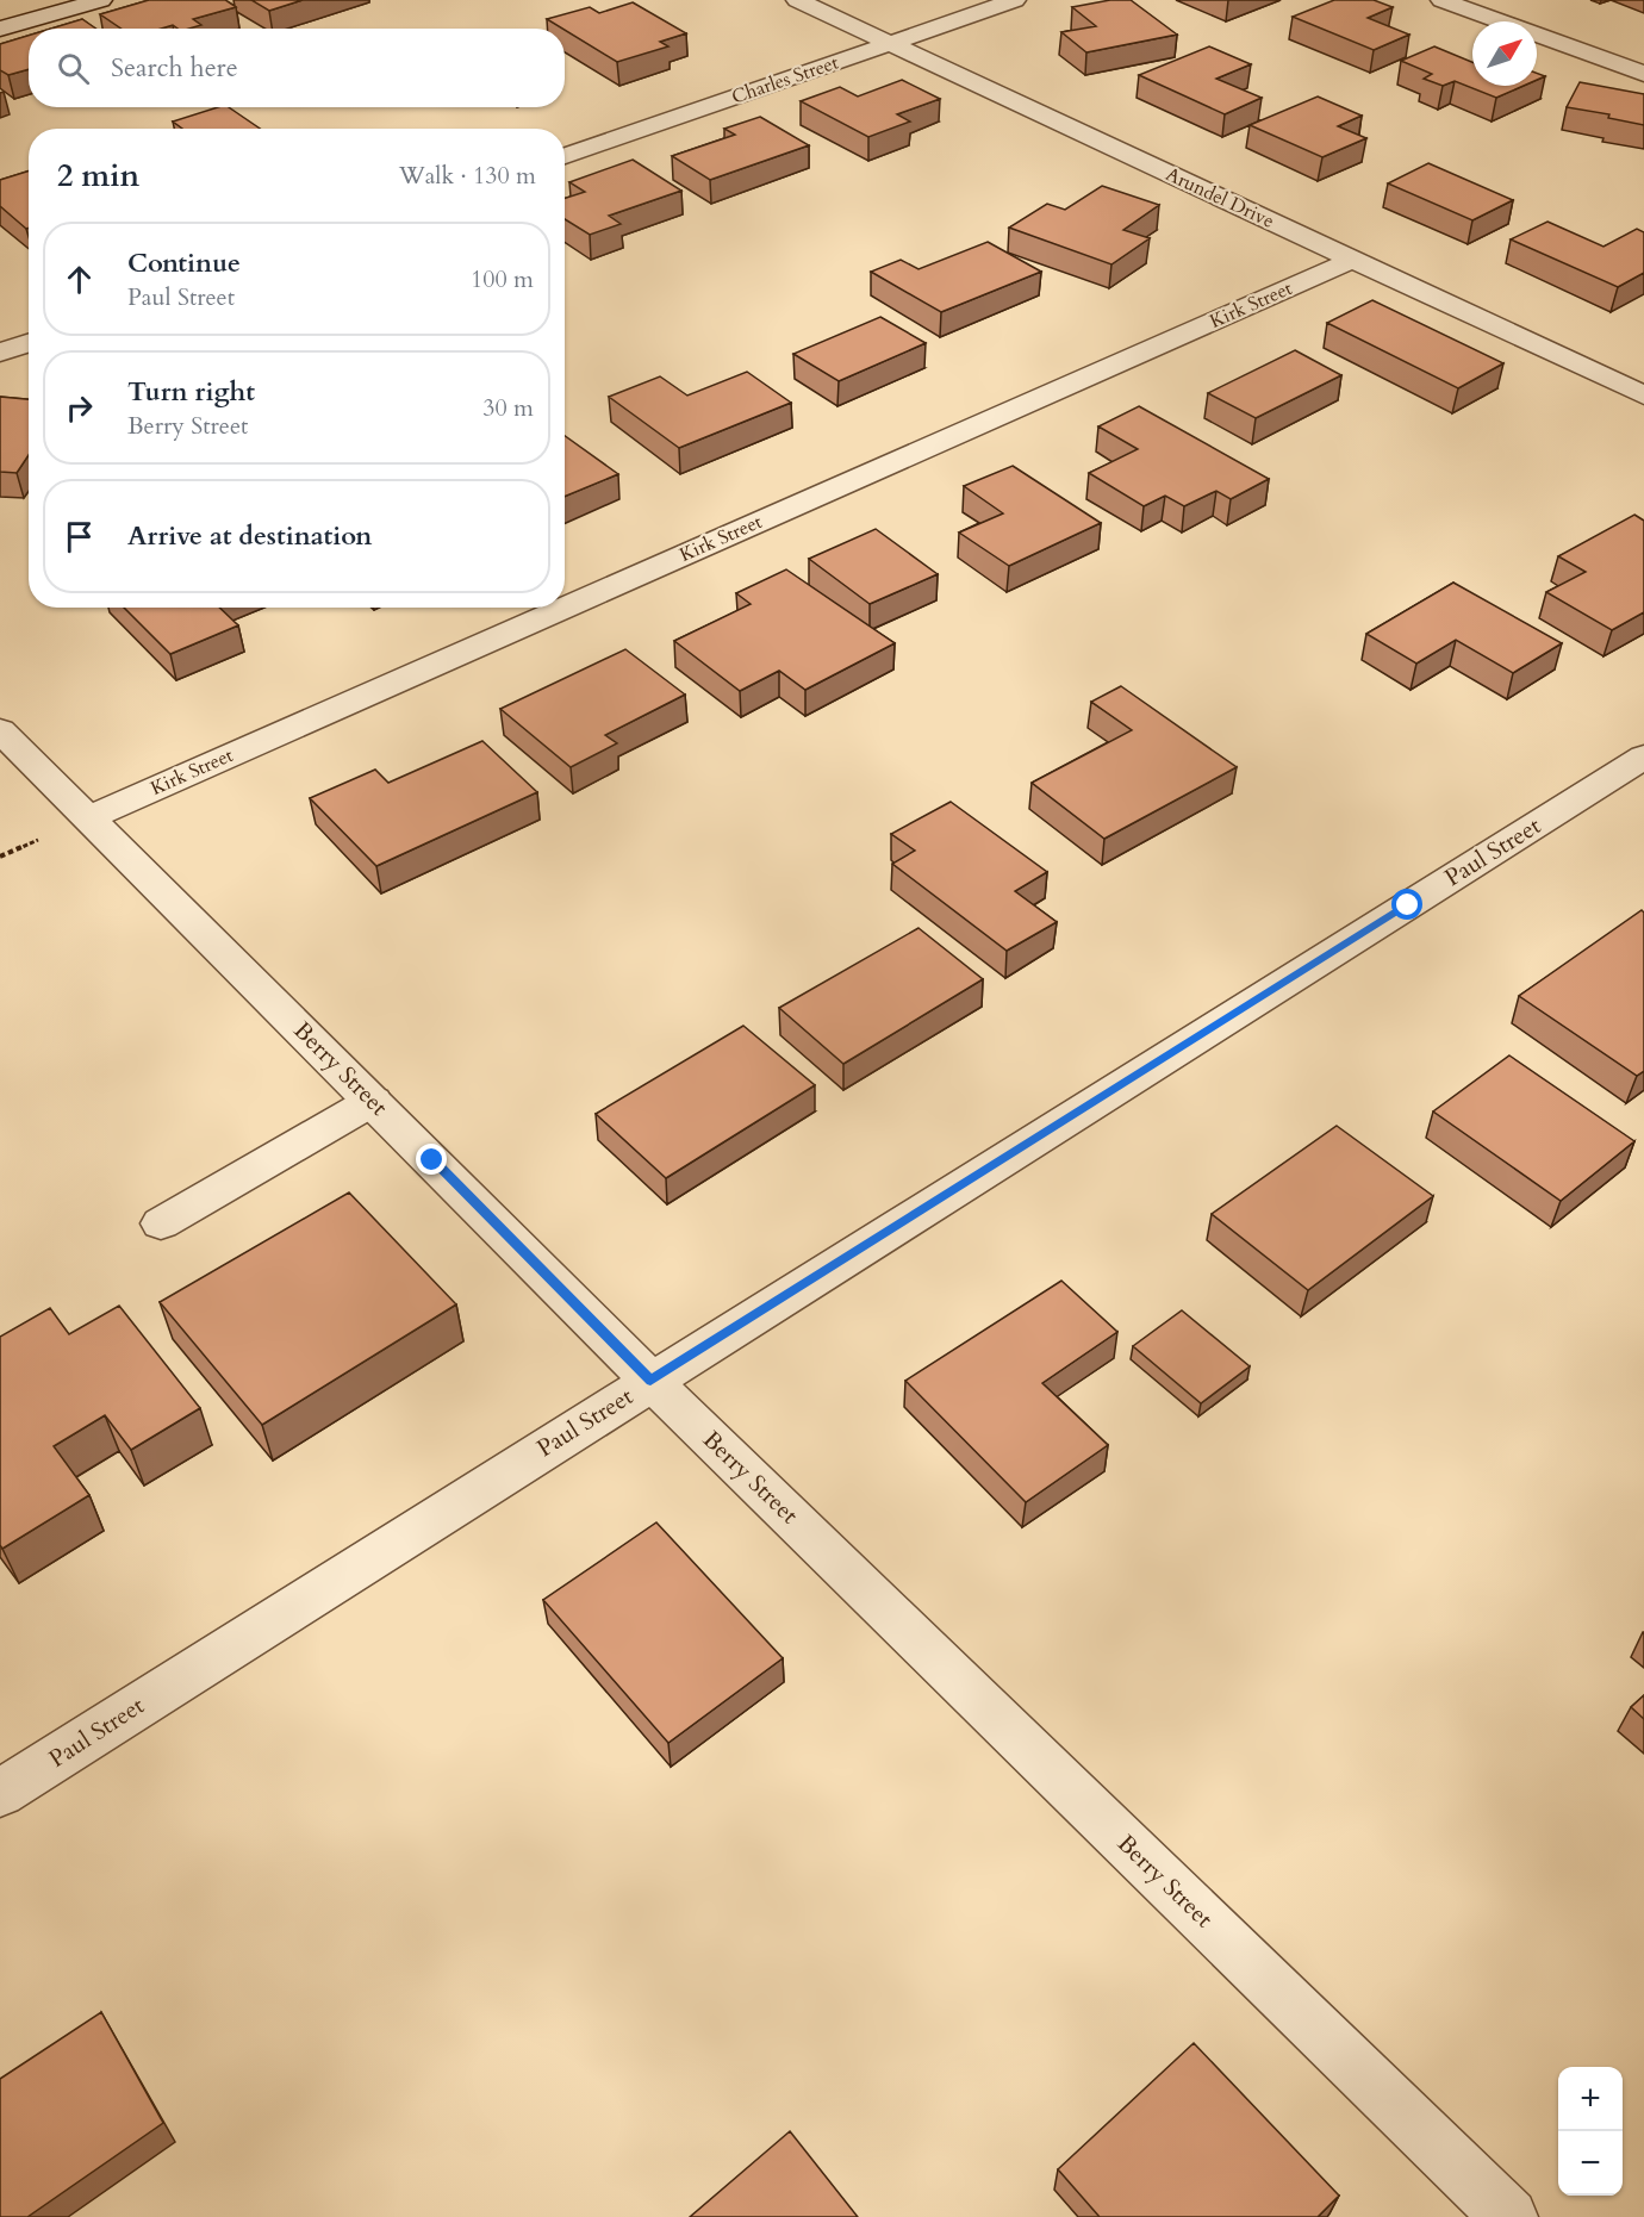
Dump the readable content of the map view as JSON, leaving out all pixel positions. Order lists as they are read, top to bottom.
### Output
{
  "streets": {
    "street": [
      "Charles Street",
      "Arundel Drive",
      "Kirk Street",
      "Paul Street",
      "Berry Street"
    ]
  },
  "crossings": [
    ["Charles Street", "Arundel Drive"],
    ["Arundel Drive", "Kirk Street"],
    ["Kirk Street", "Berry Street"],
    ["Paul Street", "Berry Street"]
  ],
  "north": "top right",
  "page": {
    "search": "Search here",
    "heading": ["2 min", "Walk · 130 m"],
    "list": [
      ["Continue", "Paul Street", "100 m"],
      ["Turn right", "Berry Street", "30 m"],
      "Arrive at destination"
    ],
    "map_buttons": ["+", "−"]
  }
}
